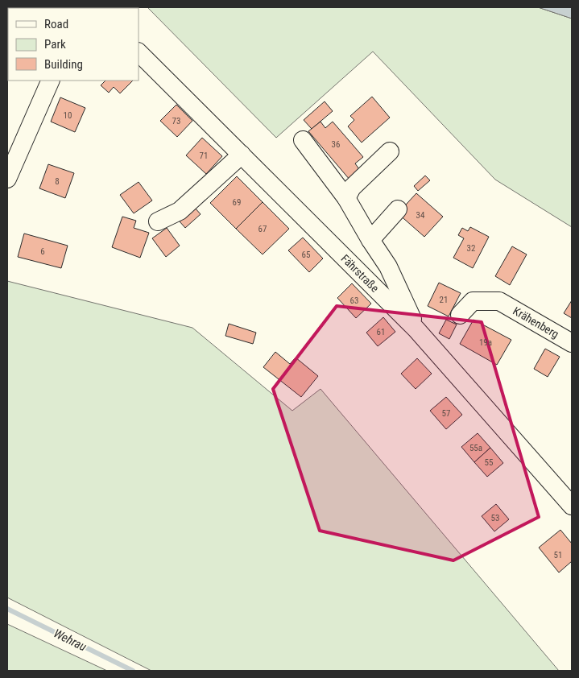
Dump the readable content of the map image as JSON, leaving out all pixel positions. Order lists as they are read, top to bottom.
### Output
{
  "streets": {
    "street": ["Fährstraße", "Krähenberg"]
  },
  "water": ["Wehrau"],
  "house_numbers": [
    "10",
    "73",
    "36",
    "71",
    "8",
    "69",
    "34",
    "67",
    "32",
    "6",
    "65",
    "21",
    "63",
    "61",
    "19a",
    "57",
    "55a",
    "55",
    "53",
    "51"
  ],
  "legend": ["Road", "Park", "Building"]
}
